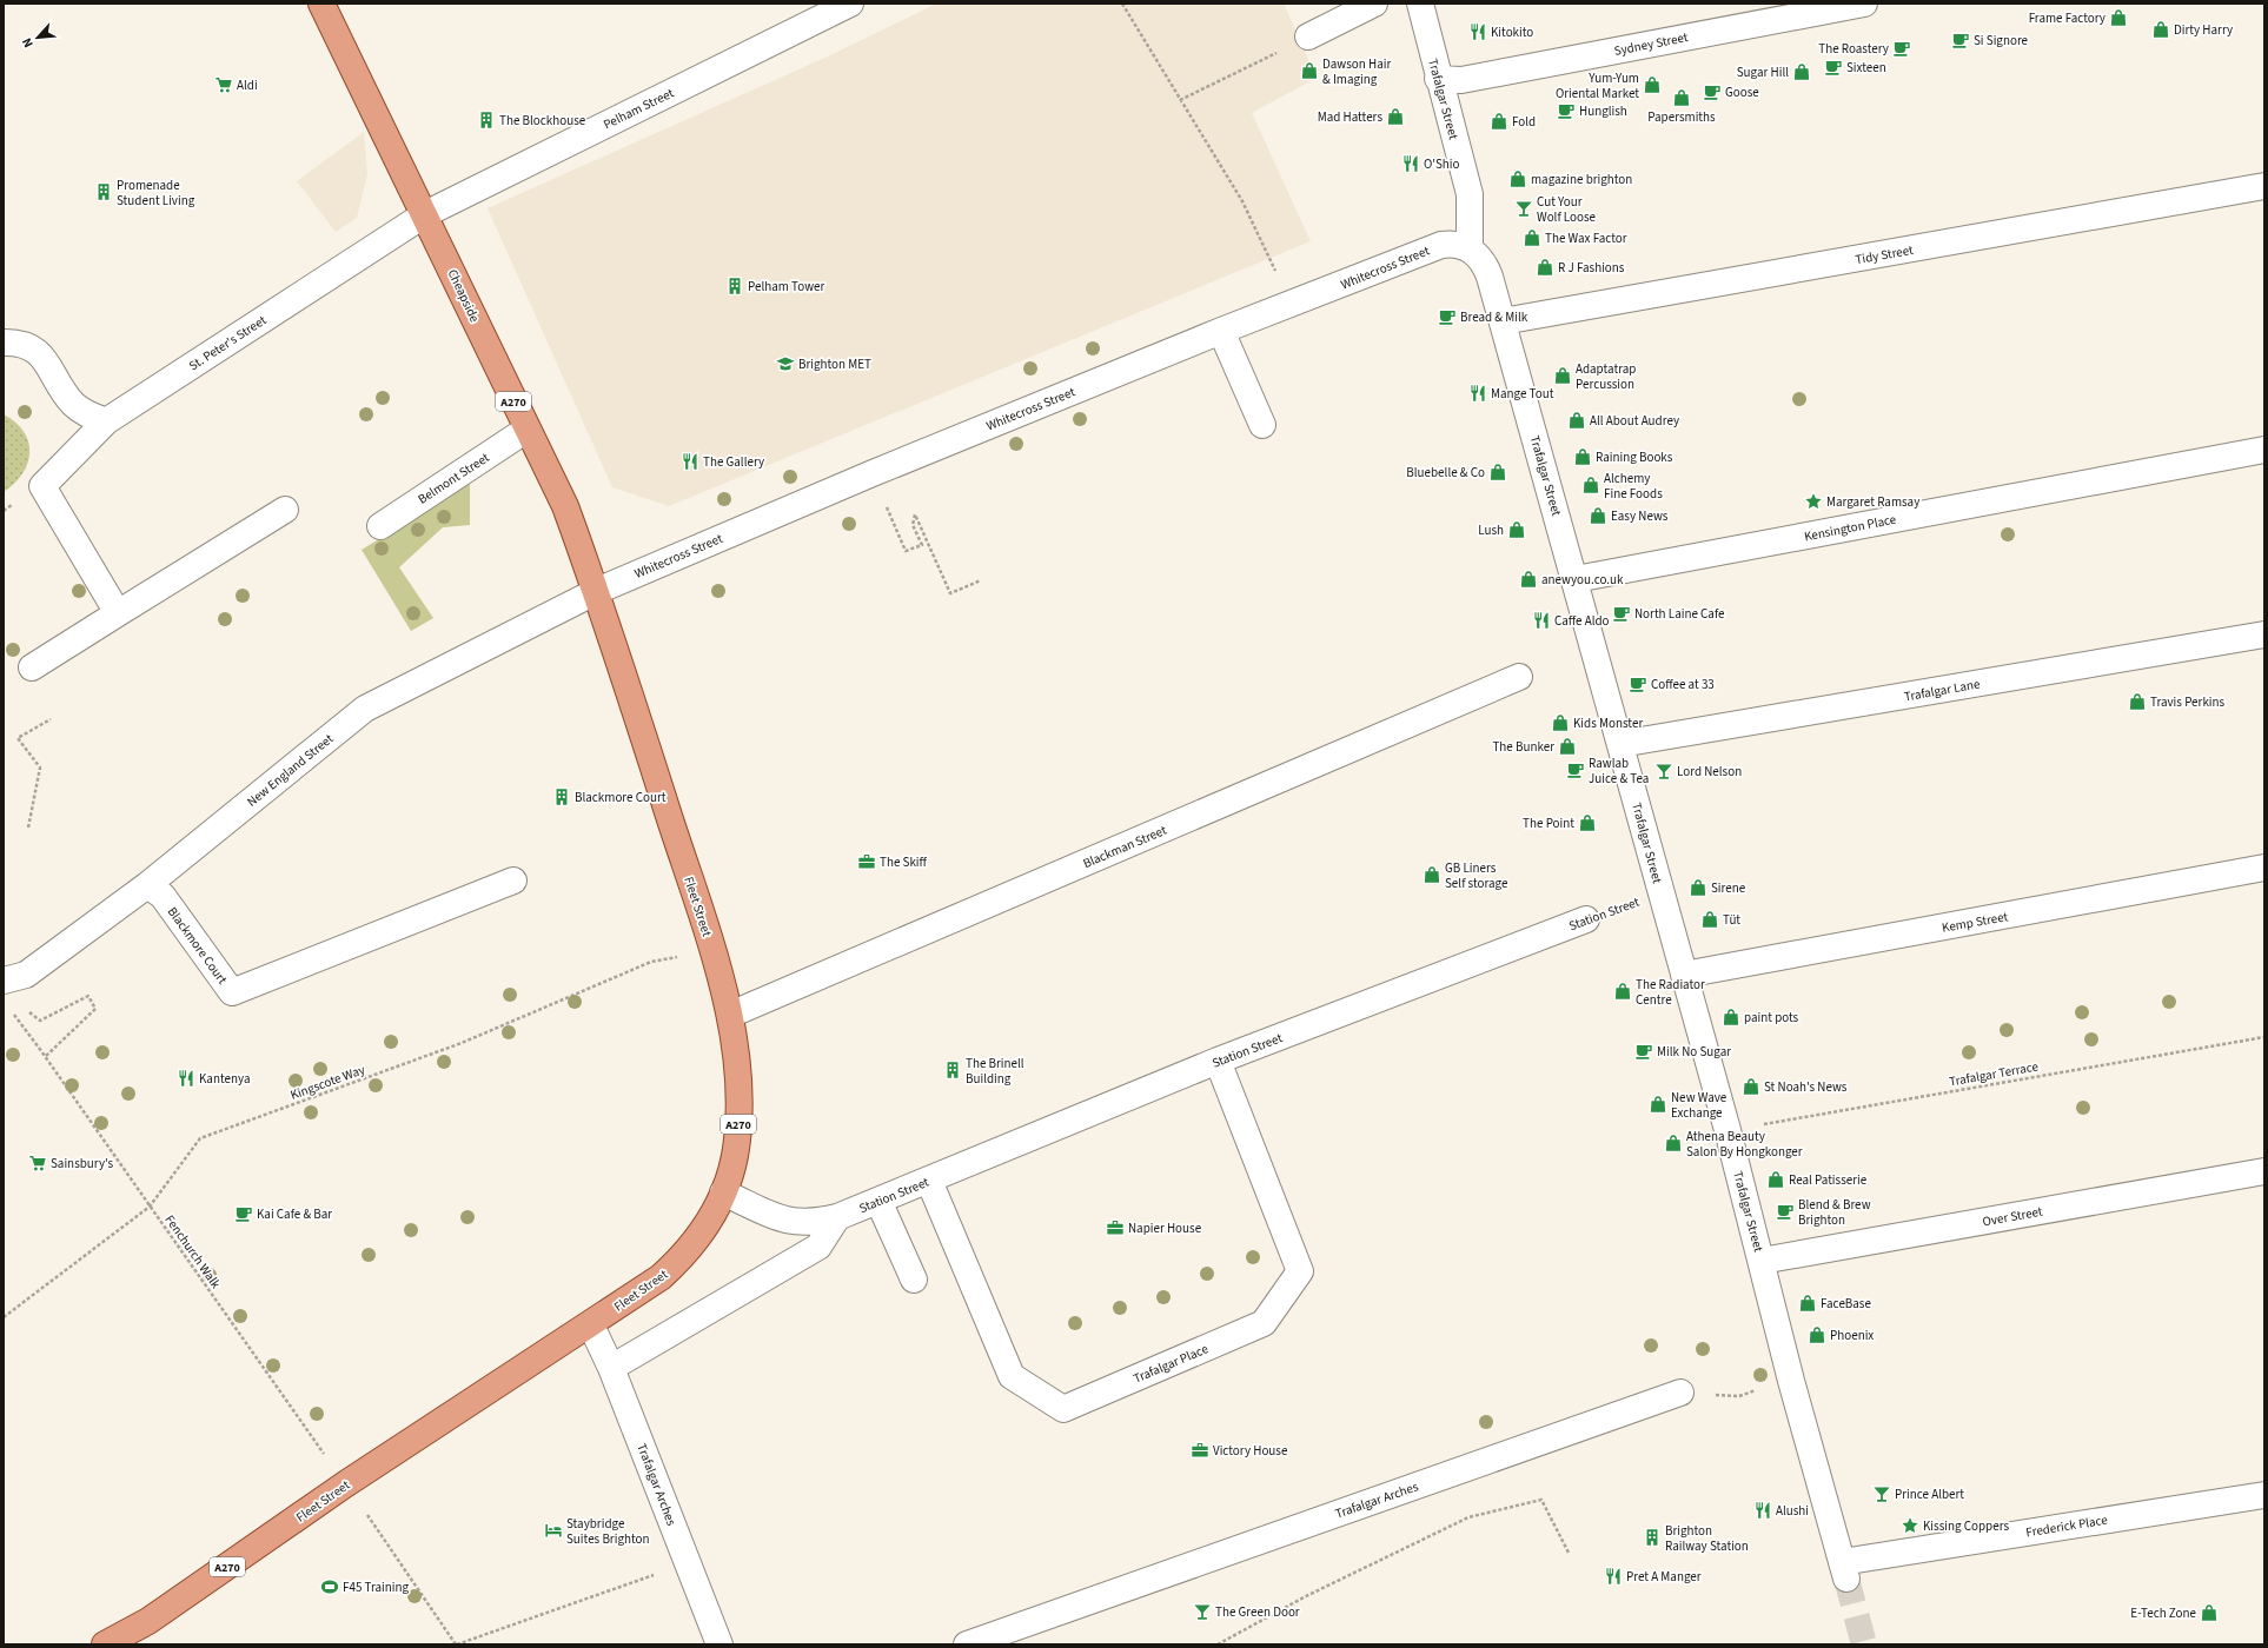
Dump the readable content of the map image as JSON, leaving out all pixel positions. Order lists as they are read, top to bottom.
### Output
{
  "streets": {
    "main road": ["Cheapside", "A270", "Fleet Street"],
    "street": [
      "Sydney Street",
      "Trafalgar Street",
      "Pelham Street",
      "Tidy Street",
      "Whitecross Street",
      "St. Peter's Street",
      "Belmont Street",
      "Kensington Place",
      "Trafalgar Lane",
      "New England Street",
      "Blackman Street",
      "Station Street",
      "Kemp Street",
      "Blackmore Court",
      "Over Street",
      "Trafalgar Place",
      "Trafalgar Arches",
      "Frederick Place"
    ],
    "path": ["Trafalgar Terrace", "Kingscote Way", "Fenchurch Walk"]
  },
  "crossings": [
    ["Sydney Street", "Trafalgar Street"],
    ["Trafalgar Street", "Tidy Street"],
    ["Trafalgar Street", "Whitecross Street"],
    ["Trafalgar Street", "Kensington Place"],
    ["Trafalgar Street", "Trafalgar Lane"],
    ["Trafalgar Street", "Kemp Street"],
    ["Trafalgar Street", "Trafalgar Terrace"],
    ["Trafalgar Street", "Over Street"],
    ["Trafalgar Street", "Frederick Place"],
    ["Pelham Street", "Cheapside"],
    ["Pelham Street", "St. Peter's Street"],
    ["Whitecross Street", "Cheapside"],
    ["Whitecross Street", "New England Street"],
    ["Whitecross Street", "Fleet Street"],
    ["Cheapside", "St. Peter's Street"],
    ["Cheapside", "Belmont Street"],
    ["Cheapside", "New England Street"],
    ["Cheapside", "Fleet Street"],
    ["New England Street", "Fleet Street"],
    ["New England Street", "Blackmore Court"],
    ["Blackman Street", "Fleet Street"],
    ["Fleet Street", "Station Street"],
    ["Fleet Street", "Kingscote Way"],
    ["Fleet Street", "Fenchurch Walk"],
    ["Fleet Street", "Trafalgar Arches"],
    ["Station Street", "Trafalgar Place"],
    ["Kingscote Way", "Fenchurch Walk"]
  ],
  "places": {
    "shop": [
      "Frame Factory",
      "Dirty Harry",
      "Dawson Hair & Imaging",
      "Sugar Hill",
      "Yum-Yum Oriental Market",
      "Papersmiths",
      "Mad Hatters",
      "Fold",
      "magazine brighton",
      "The Wax Factor",
      "R J Fashions",
      "Adaptatrap Percussion",
      "All About Audrey",
      "Raining Books",
      "Bluebelle & Co",
      "Alchemy Fine Foods",
      "Easy News",
      "Lush",
      "anewyou.co.uk",
      "Travis Perkins",
      "Kids Monster",
      "The Bunker",
      "The Point",
      "GB Liners Self storage",
      "Sirene",
      "Tüt",
      "The Radiator Centre",
      "paint pots",
      "St Noah's News",
      "New Wave Exchange",
      "Athena Beauty Salon By Hongkonger",
      "Real Patisserie",
      "FaceBase",
      "Phoenix",
      "E-Tech Zone"
    ],
    "restaurant": [
      "Kitokito",
      "O'Shio",
      "Mange Tout",
      "The Gallery",
      "Caffe Aldo",
      "Kantenya",
      "Alushi",
      "Pret A Manger"
    ],
    "cafe": [
      "Si Signore",
      "The Roastery",
      "Sixteen",
      "Goose",
      "Hunglish",
      "Bread & Milk",
      "North Laine Cafe",
      "Coffee at 33",
      "Rawlab Juice & Tea",
      "Milk No Sugar",
      "Blend & Brew Brighton",
      "Kai Cafe & Bar"
    ],
    "supermarket": ["Aldi", "Sainsbury's"],
    "building": [
      "The Blockhouse",
      "Promenade Student Living",
      "Pelham Tower",
      "Blackmore Court",
      "The Brinell Building",
      "Brighton Railway Station"
    ],
    "bar": [
      "Cut Your Wolf Loose",
      "Lord Nelson",
      "Prince Albert",
      "The Green Door"
    ],
    "school or university": ["Brighton MET"],
    "place": ["Margaret Ramsay", "Kissing Coppers"],
    "office": ["The Skiff", "Napier House", "Victory House"],
    "hotel": ["Staybridge Suites Brighton"],
    "sports": ["F45 Training"]
  },
  "north": "bottom left"
}
